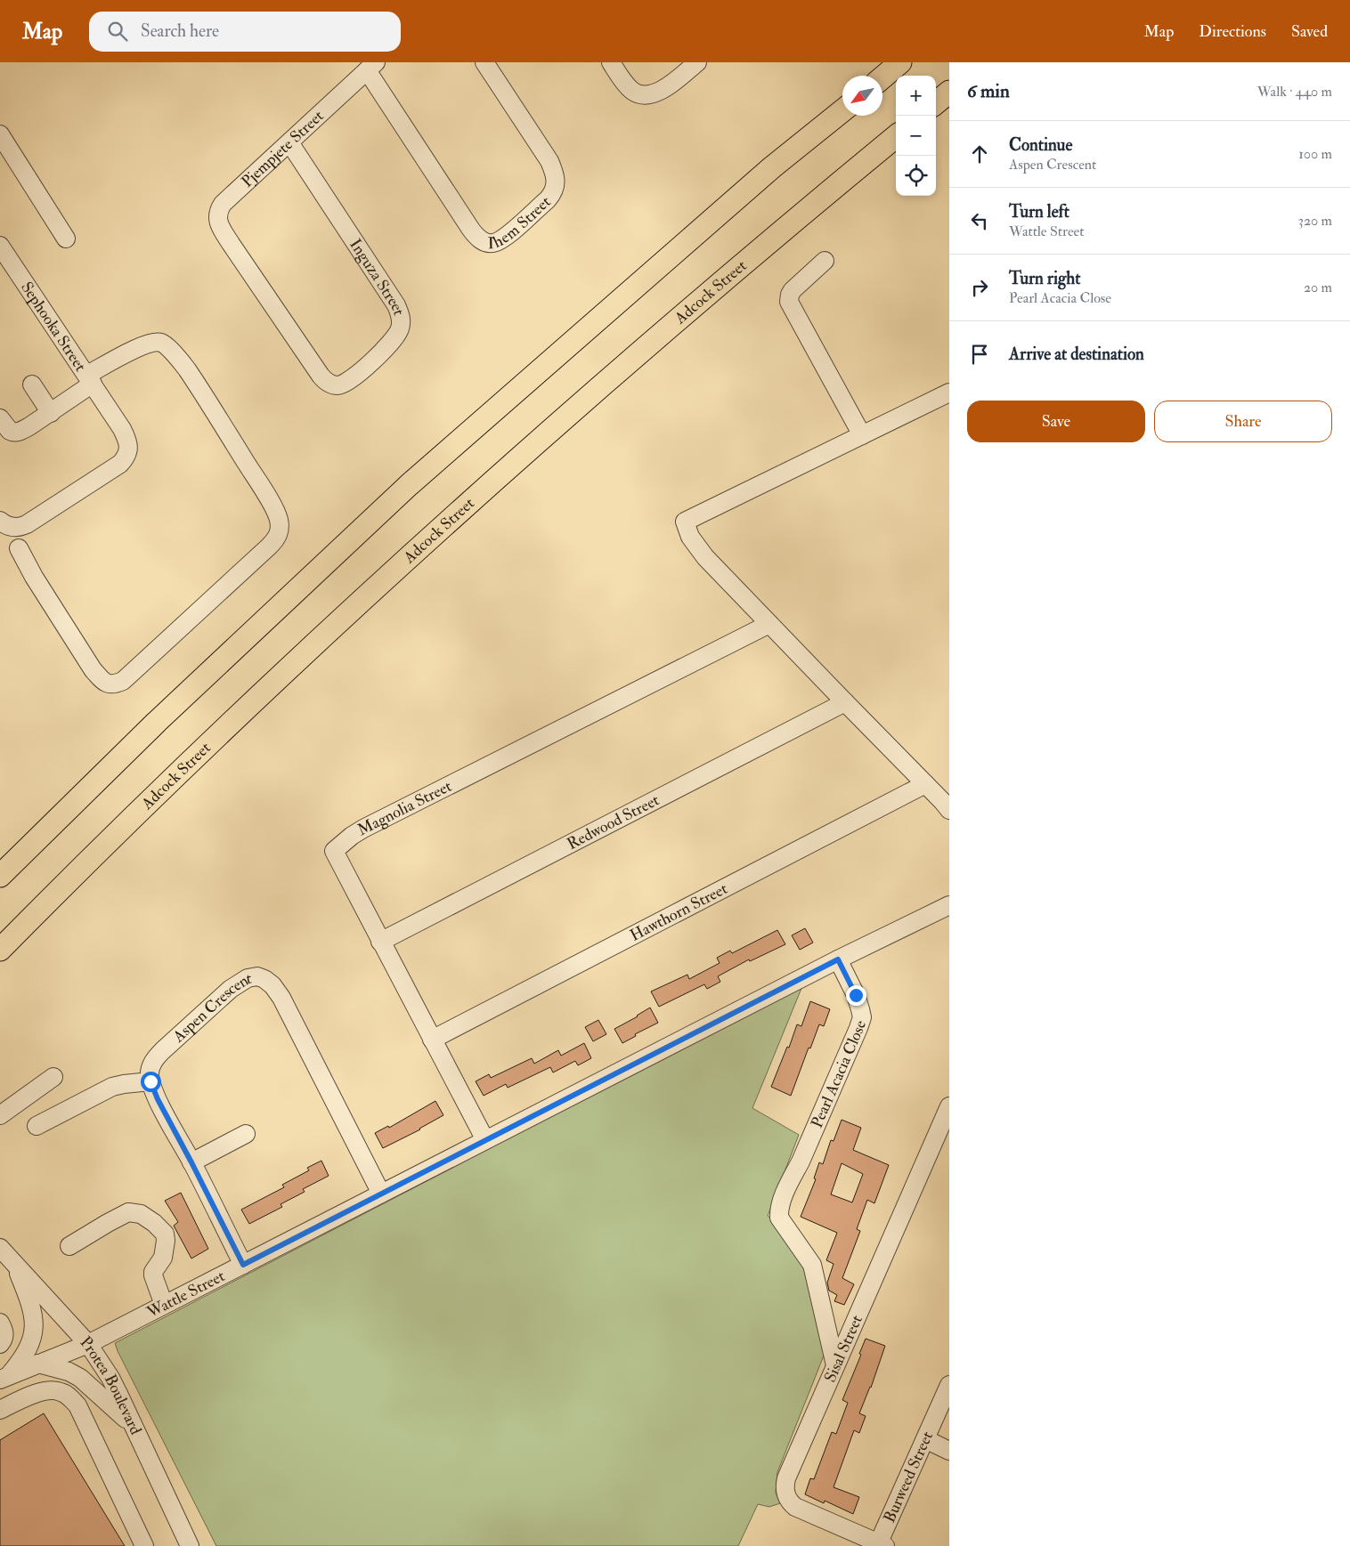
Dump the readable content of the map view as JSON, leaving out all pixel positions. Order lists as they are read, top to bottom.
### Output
{
  "streets": {
    "main road": ["Adcock Street"],
    "street": [
      "Pjempjete Street",
      "Ihem Street",
      "Inguza Street",
      "Sephooka Street",
      "Magnolia Street",
      "Redwood Street",
      "Hawthorn Street",
      "Aspen Crescent",
      "Pearl Acacia Close",
      "Wattle Street",
      "Sisal Street",
      "Protea Boulevard",
      "Burweed Street"
    ]
  },
  "crossings": [
    ["Pjempjete Street", "Ihem Street"],
    ["Pjempjete Street", "Inguza Street"],
    ["Magnolia Street", "Redwood Street"],
    ["Magnolia Street", "Hawthorn Street"],
    ["Magnolia Street", "Wattle Street"],
    ["Aspen Crescent", "Wattle Street"],
    ["Pearl Acacia Close", "Wattle Street"],
    ["Pearl Acacia Close", "Sisal Street"],
    ["Wattle Street", "Protea Boulevard"],
    ["Sisal Street", "Burweed Street"]
  ],
  "north": "bottom left",
  "page": {
    "header": "Map",
    "search": "Search here",
    "nav": ["Map", "Directions", "Saved"],
    "heading": ["6 min", "Walk · 440 m"],
    "map_buttons": ["+", "−"],
    "list": [
      ["Continue", "Aspen Crescent", "100 m"],
      ["Turn left", "Wattle Street", "320 m"],
      ["Turn right", "Pearl Acacia Close", "20 m"],
      "Arrive at destination"
    ],
    "buttons": ["Save", "Share"]
  }
}
